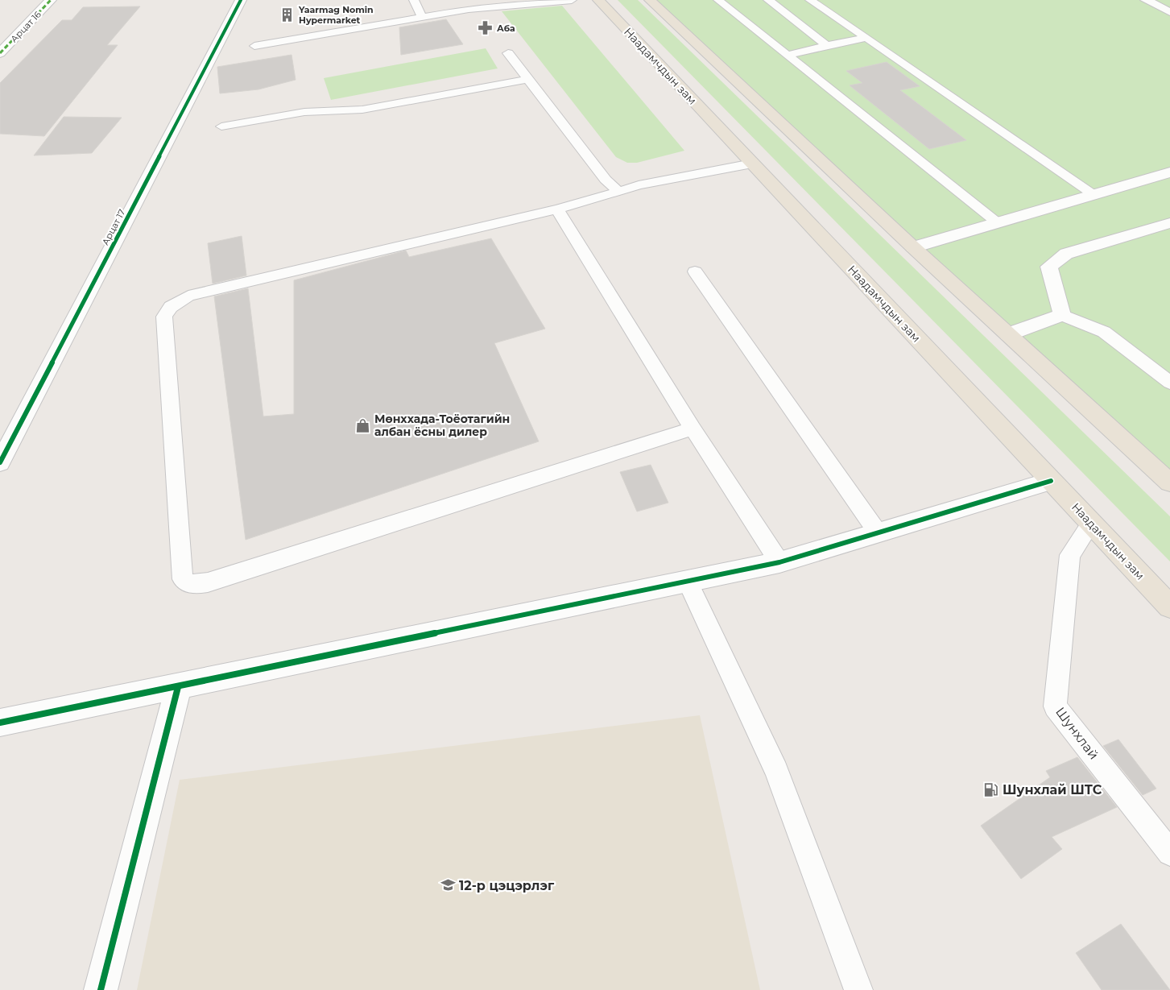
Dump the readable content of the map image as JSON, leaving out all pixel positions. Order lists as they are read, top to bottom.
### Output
{
  "streets": {
    "highway": ["Наадамчдын зам"],
    "street": ["Арцат 16", "Арцат 17"],
    "lane": ["Шунхлай"]
  },
  "crossings": [
    ["Наадамчдын зам", "Шунхлай"]
  ],
  "places": {
    "building": ["Yaarmag Nomin Hypermarket"],
    "pharmacy": ["Аба"],
    "shop": ["Мөнххада-Тоёотагийн албан ёсны дилер"],
    "fuel station": ["Шунхлай ШТС"],
    "school or university": ["12-р цэцэрлэг"]
  }
}
